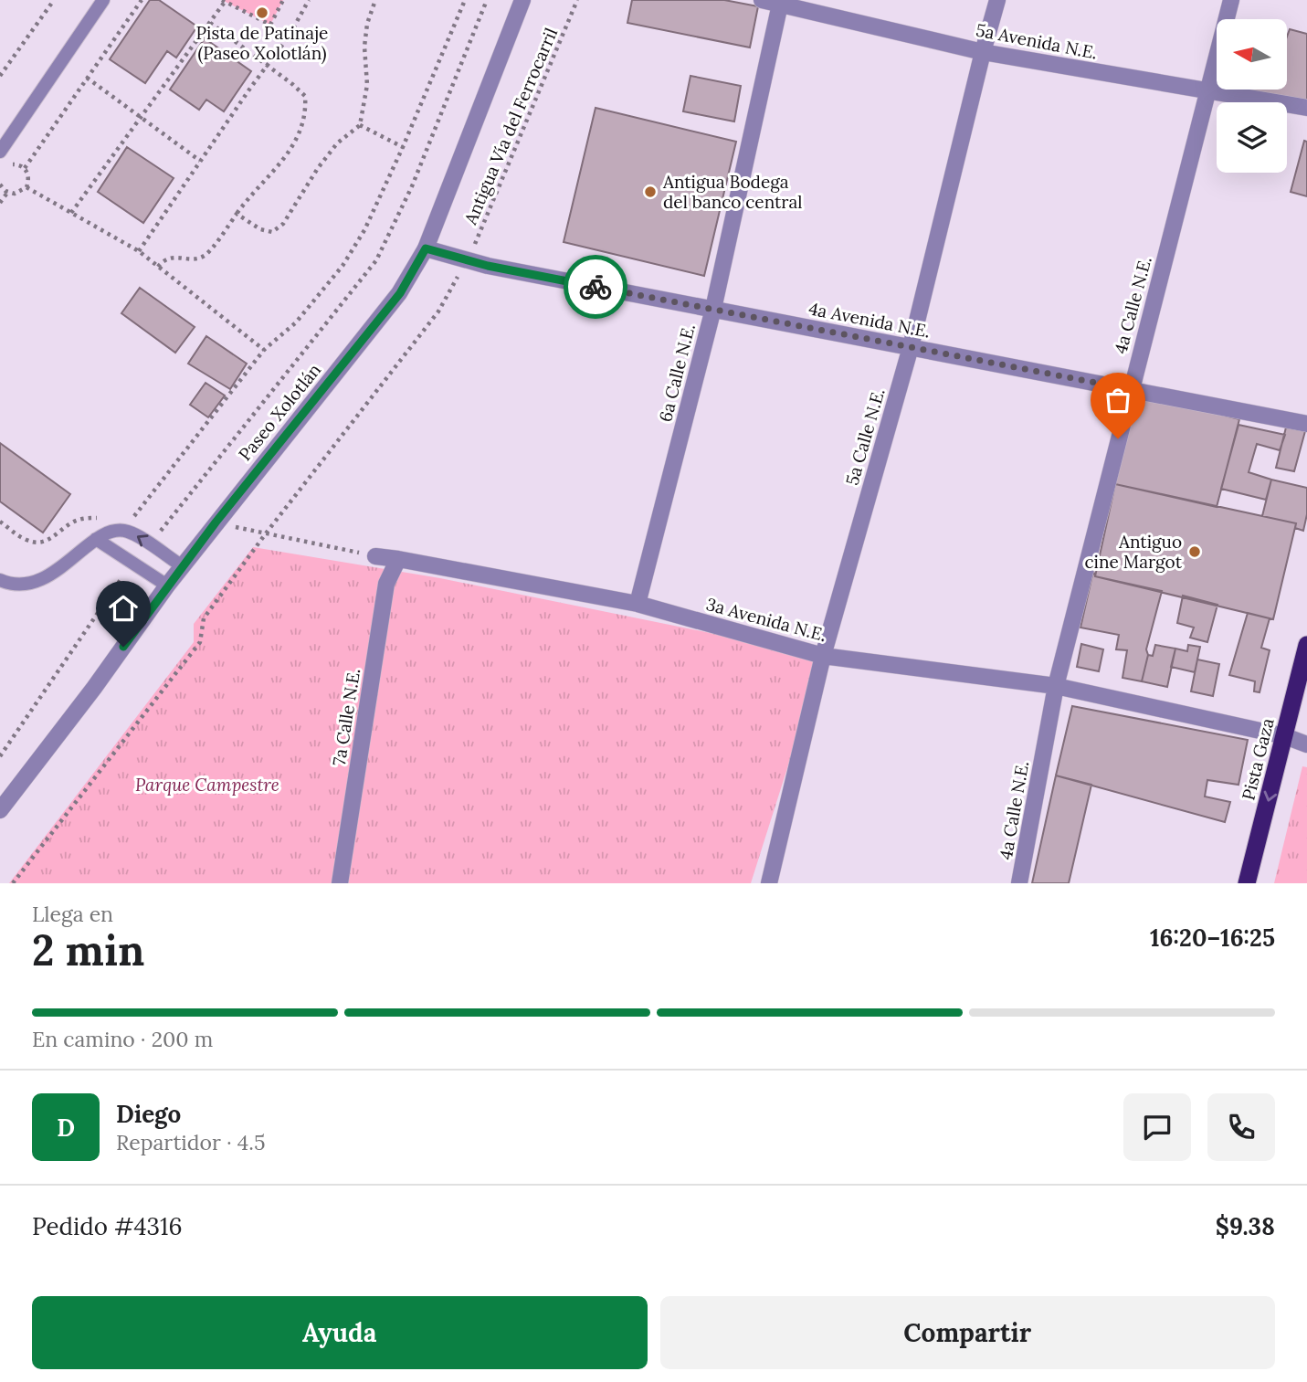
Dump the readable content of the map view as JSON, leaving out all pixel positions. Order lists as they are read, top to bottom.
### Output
{
  "streets": {
    "highway": ["Pista Gaza"],
    "street": [
      "5a Avenida N.E.",
      "4a Calle N.E.",
      "4a Avenida N.E.",
      "6a Calle N.E.",
      "Paseo Xolotlán",
      "5a Calle N.E.",
      "3a Avenida N.E.",
      "7a Calle N.E."
    ],
    "path": ["Antigua Vía del Ferrocarril"]
  },
  "crossings": [
    ["5a Avenida N.E.", "4a Calle N.E."],
    ["5a Avenida N.E.", "6a Calle N.E."],
    ["5a Avenida N.E.", "5a Calle N.E."],
    ["Antigua Vía del Ferrocarril", "4a Avenida N.E."],
    ["4a Calle N.E.", "4a Avenida N.E."],
    ["4a Calle N.E.", "3a Avenida N.E."],
    ["4a Avenida N.E.", "6a Calle N.E."],
    ["4a Avenida N.E.", "Paseo Xolotlán"],
    ["4a Avenida N.E.", "5a Calle N.E."],
    ["6a Calle N.E.", "3a Avenida N.E."],
    ["5a Calle N.E.", "3a Avenida N.E."],
    ["3a Avenida N.E.", "7a Calle N.E."],
    ["3a Avenida N.E.", "Pista Gaza"]
  ],
  "one_way": ["Pista Gaza"],
  "parks": ["Parque Campestre"],
  "places": ["Pista de Patinaje (Paseo Xolotlán)", "Antigua Bodega del banco central", "Antiguo cine Margot"],
  "north": "left",
  "page": {
    "heading": ["2 min", "Llega en", "16:20–16:25"],
    "panel": [
      "Diego",
      "Repartidor · 4.5",
      "Pedido #4316",
      "$9.38"
    ],
    "bar": "En camino · 200 m",
    "round": "D",
    "buttons": ["Ayuda", "Compartir"]
  }
}
